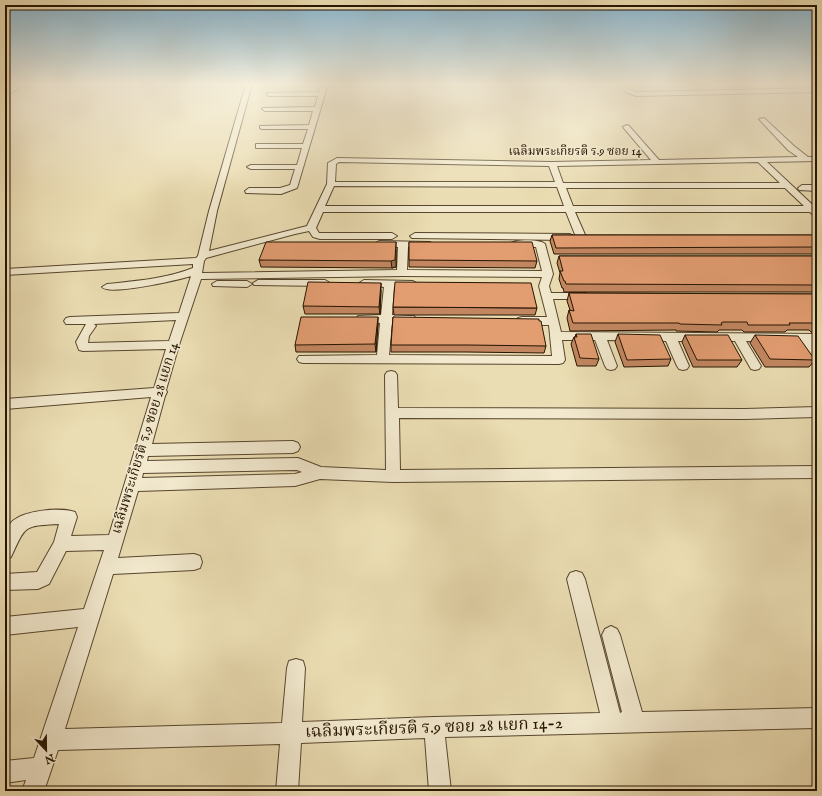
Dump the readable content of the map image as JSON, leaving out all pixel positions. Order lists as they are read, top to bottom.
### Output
{
  "streets": {
    "street": ["เฉลิมพระเกียรติ ร.9 ซอย 14", "เฉลิมพระเกียรติ ร.9 ซอย 28 แยก 14", "เฉลิมพระเกียรติ ร.9 ซอย 28 แยก 14-2"]
  },
  "crossings": [
    ["เฉลิมพระเกียรติ ร.9 ซอย 28 แยก 14", "เฉลิมพระเกียรติ ร.9 ซอย 28 แยก 14-2"]
  ],
  "north": "bottom"
}
